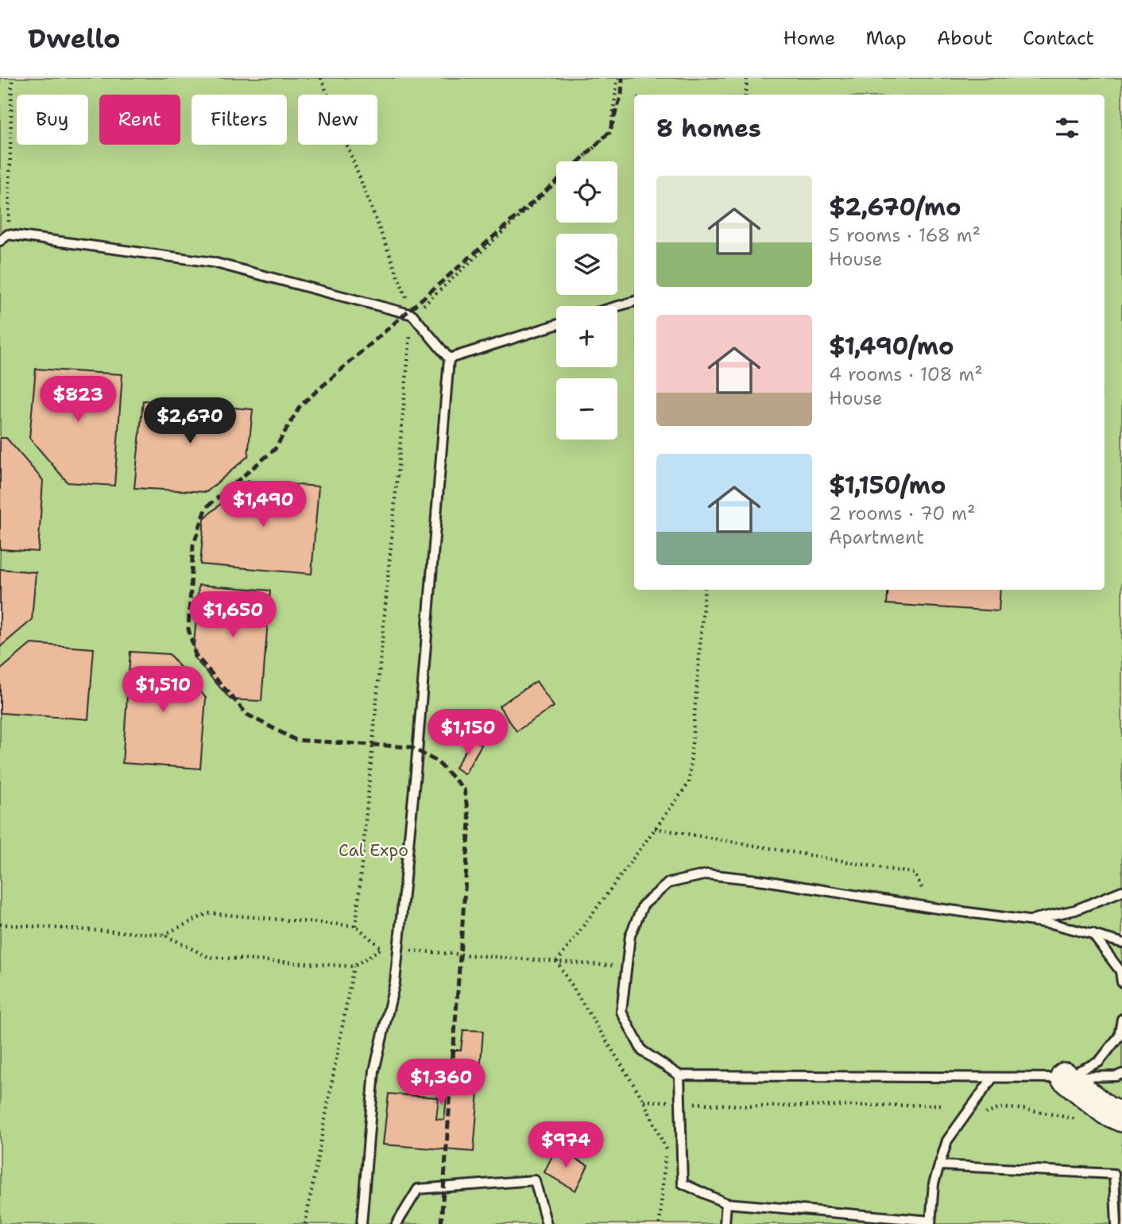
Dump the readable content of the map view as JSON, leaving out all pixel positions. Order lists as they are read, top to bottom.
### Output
{
  "parks": ["Cal Expo"],
  "page": {
    "header": "Dwello",
    "nav": [
      "Home",
      "Map",
      "About",
      "Contact"
    ],
    "chip": [
      "Buy",
      "Rent",
      "Filters",
      "New"
    ],
    "heading": "8 homes",
    "map_buttons": ["+", "−"],
    "list": [
      {
        "name": "$2,670/mo",
        "note": "5 rooms · 168 m² · House"
      },
      {
        "name": "$1,490/mo",
        "note": "4 rooms · 108 m² · House"
      },
      {
        "name": "$1,150/mo",
        "note": "2 rooms · 70 m² · Apartment"
      }
    ],
    "price": [
      "$823",
      "$2,670",
      "$1,490",
      "$1,650",
      "$1,510",
      "$1,150",
      "$1,360",
      "$974"
    ]
  }
}
